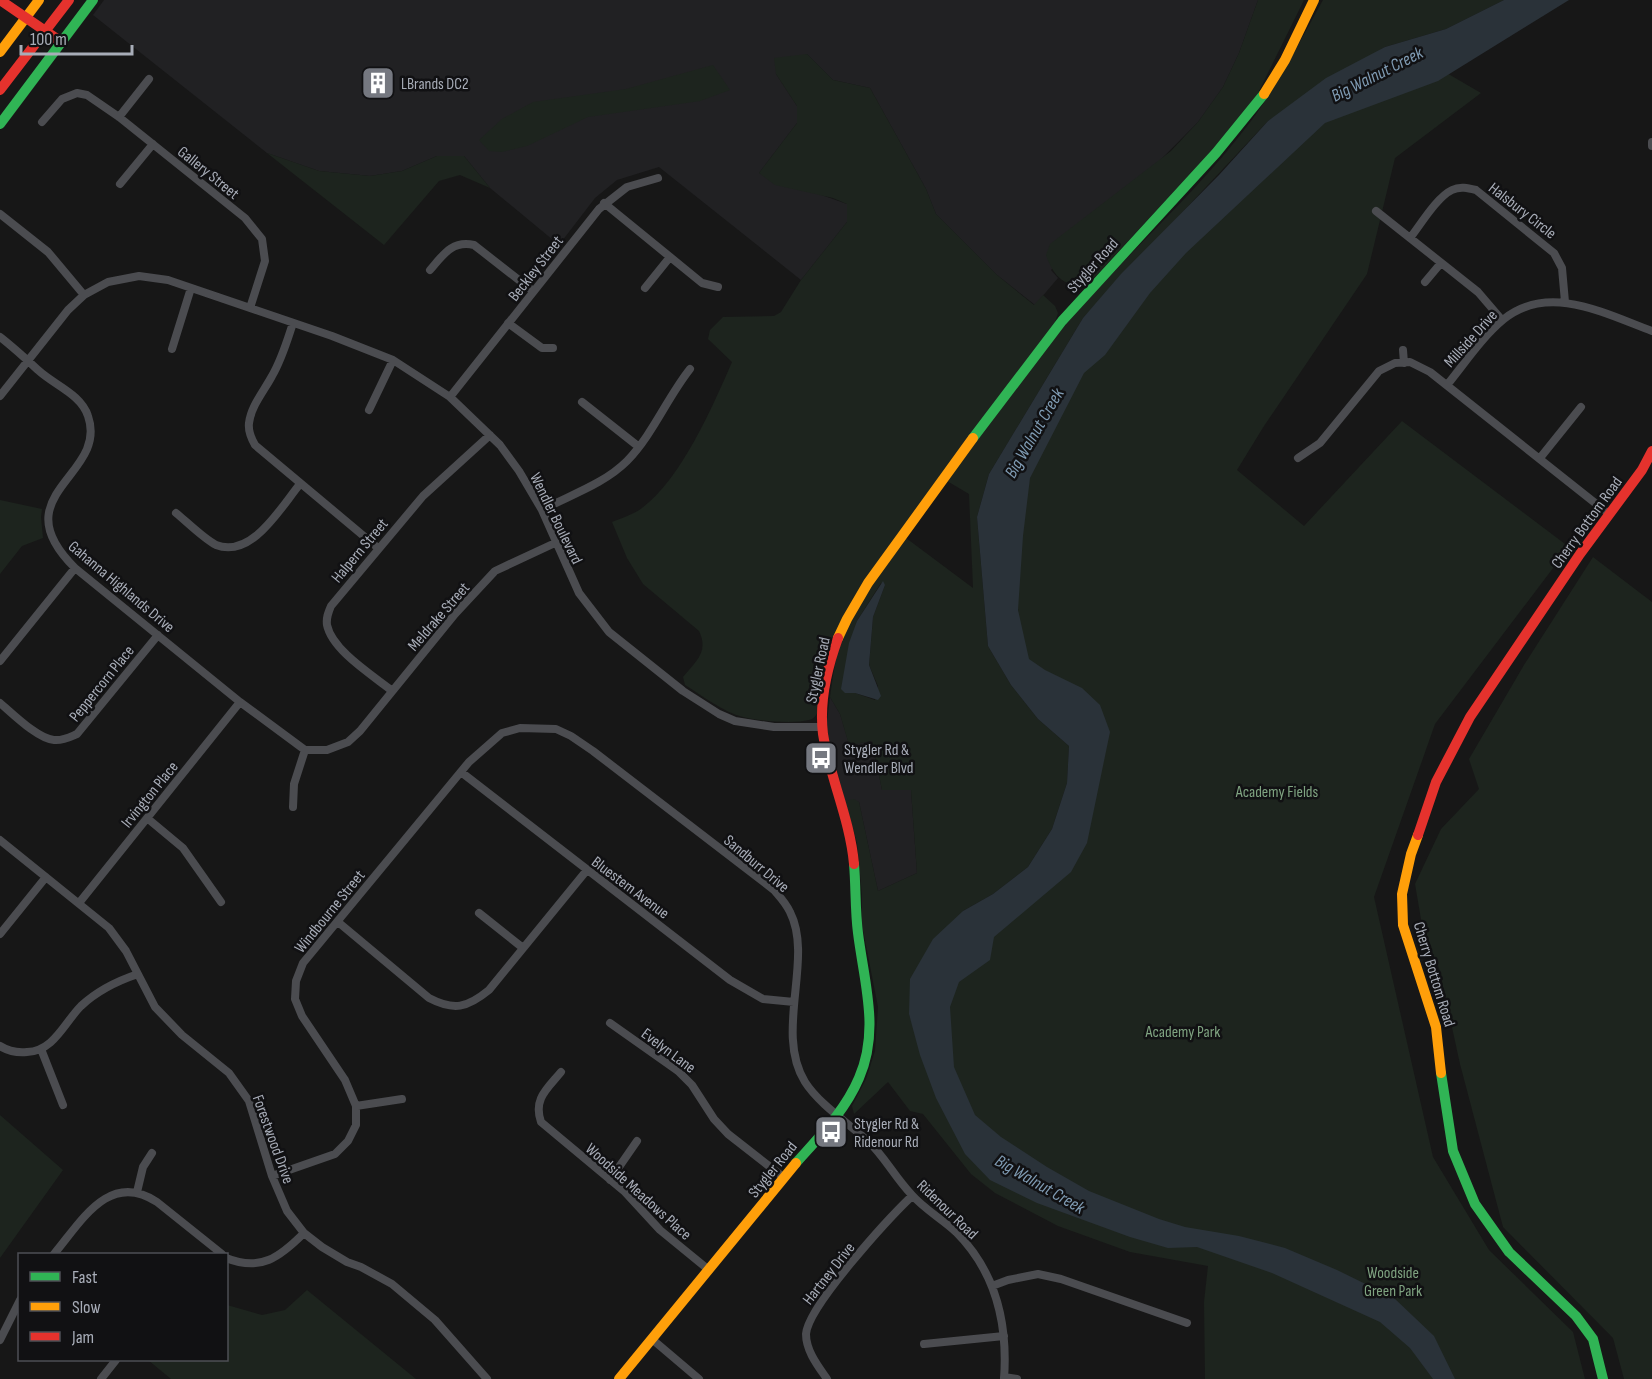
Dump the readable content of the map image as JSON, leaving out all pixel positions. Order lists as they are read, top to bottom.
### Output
{
  "streets": {
    "main road": ["Stygler Road", "Cherry Bottom Road"],
    "street": [
      "Gallery Street",
      "Halsbury Circle",
      "Beckley Street",
      "Millside Drive",
      "Wendler Boulevard",
      "Halpern Street",
      "Gahanna Highlands Drive",
      "Meldrake Street",
      "Peppercorn Place",
      "Irvington Place",
      "Sandburr Drive",
      "Bluestem Avenue",
      "Windbourne Street",
      "Evelyn Lane",
      "Forestwood Drive",
      "Woodside Meadows Place",
      "Ridenour Road",
      "Hartney Drive"
    ]
  },
  "crossings": [
    ["Gallery Street", "Wendler Boulevard"],
    ["Halsbury Circle", "Millside Drive"],
    ["Stygler Road", "Wendler Boulevard"],
    ["Stygler Road", "Sandburr Drive"],
    ["Stygler Road", "Evelyn Lane"],
    ["Stygler Road", "Woodside Meadows Place"],
    ["Stygler Road", "Ridenour Road"],
    ["Beckley Street", "Wendler Boulevard"],
    ["Wendler Boulevard", "Halpern Street"],
    ["Wendler Boulevard", "Meldrake Street"],
    ["Halpern Street", "Meldrake Street"],
    ["Gahanna Highlands Drive", "Meldrake Street"],
    ["Gahanna Highlands Drive", "Peppercorn Place"],
    ["Gahanna Highlands Drive", "Irvington Place"],
    ["Irvington Place", "Forestwood Drive"],
    ["Sandburr Drive", "Bluestem Avenue"],
    ["Sandburr Drive", "Windbourne Street"],
    ["Sandburr Drive", "Ridenour Road"],
    ["Bluestem Avenue", "Windbourne Street"],
    ["Ridenour Road", "Hartney Drive"]
  ],
  "water": ["Big Walnut Creek"],
  "parks": ["Academy Fields", "Academy Park", "Woodside Green Park"],
  "places": {
    "building": ["LBrands DC2"],
    "bus stop": ["Stygler Rd & Wendler Blvd", "Stygler Rd & Ridenour Rd"]
  },
  "legend": ["Fast", "Slow", "Jam"],
  "scale_bar": "100 m"
}
